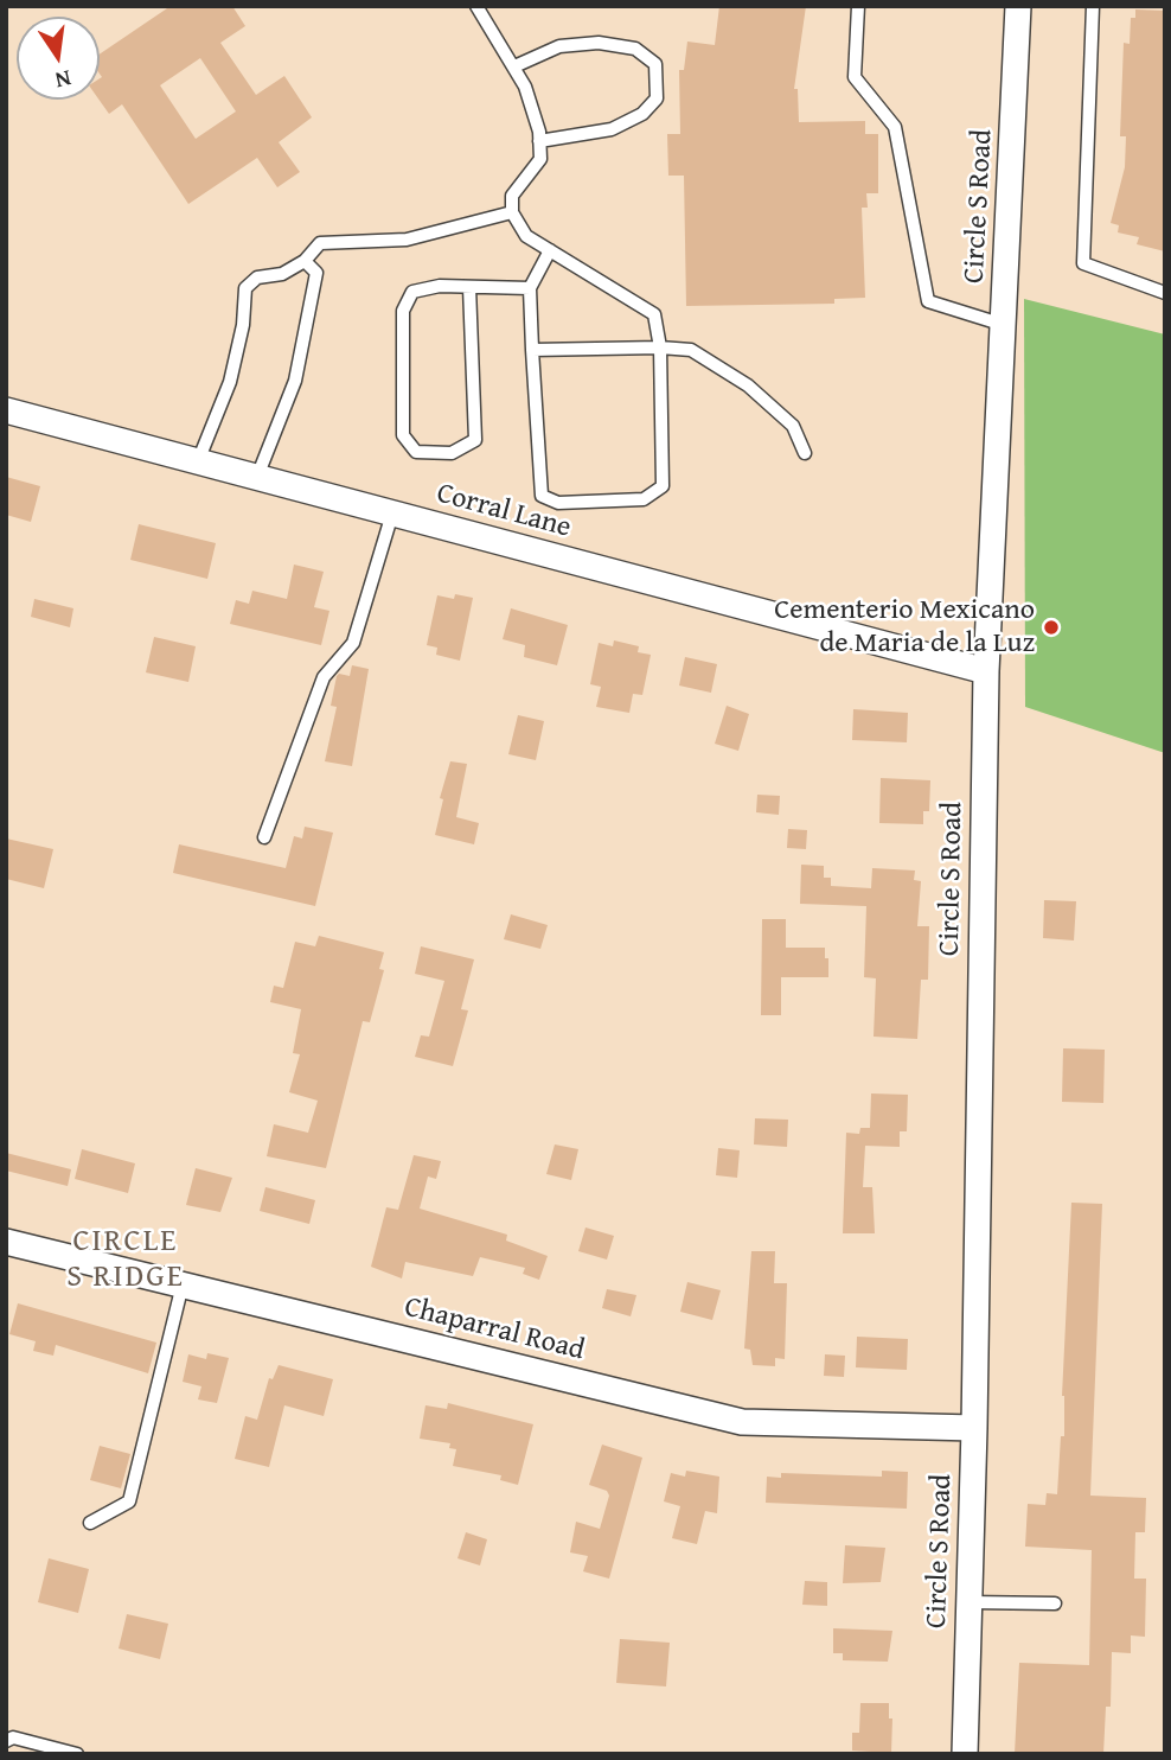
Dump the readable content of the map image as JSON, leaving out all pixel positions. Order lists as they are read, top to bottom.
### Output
{
  "streets": {
    "street": ["Circle S Road", "Corral Lane", "Chaparral Road"]
  },
  "crossings": [
    ["Circle S Road", "Corral Lane"],
    ["Circle S Road", "Chaparral Road"]
  ],
  "districts": ["CIRCLE S RIDGE"],
  "places": ["Cementerio Mexicano de Maria de la Luz"],
  "north": "bottom"
}
